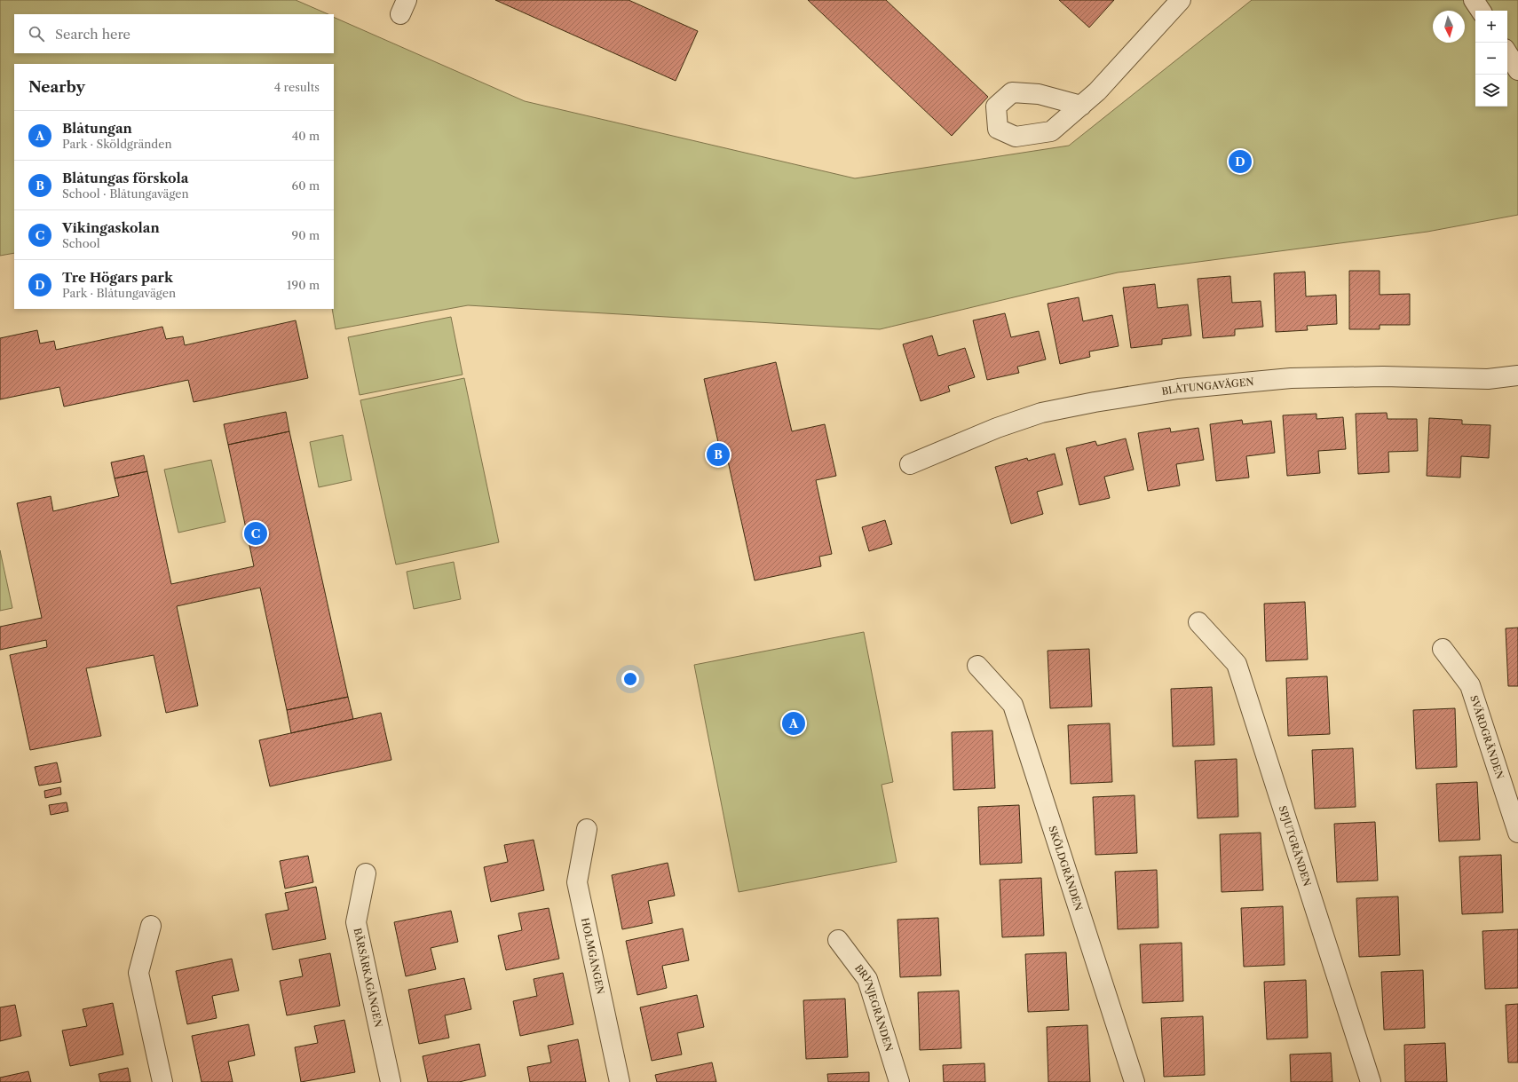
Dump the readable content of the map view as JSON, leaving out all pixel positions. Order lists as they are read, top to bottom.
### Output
{
  "streets": {
    "street": [
      "BLÅTUNGAVÄGEN",
      "SVÄRDGRÄNDEN",
      "SPJUTGRÄNDEN",
      "SKÖLDGRÄNDEN",
      "HOLMGÅNGEN",
      "BÄRSÄRKAGÅNGEN",
      "BRYNJEGRÄNDEN"
    ]
  },
  "north": "bottom",
  "page": {
    "map_buttons": ["+", "−"],
    "search": "Search here",
    "heading": ["Nearby", "4 results"],
    "list": [
      {
        "mark": "A",
        "name": "Blåtungan",
        "note": "Park · Sköldgränden",
        "value": "40 m"
      },
      {
        "mark": "B",
        "name": "Blåtungas förskola",
        "note": "School · Blåtungavägen",
        "value": "60 m"
      },
      {
        "mark": "C",
        "name": "Vikingaskolan",
        "note": "School",
        "value": "90 m"
      },
      {
        "mark": "D",
        "name": "Tre Högars park",
        "note": "Park · Blåtungavägen",
        "value": "190 m"
      }
    ],
    "pins": [
      "D",
      "B",
      "C",
      "A"
    ]
  }
}
